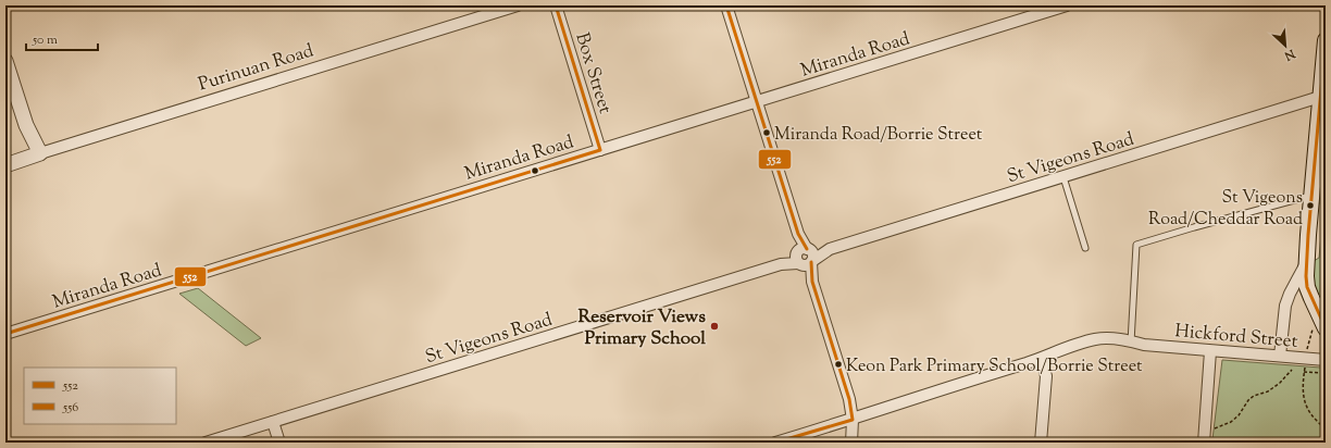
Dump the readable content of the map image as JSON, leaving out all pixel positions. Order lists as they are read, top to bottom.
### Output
{
  "streets": {
    "street": [
      "Miranda Road",
      "Purinuan Road",
      "Box Street",
      "St Vigeons Road",
      "Hickford Street"
    ]
  },
  "crossings": [
    ["Miranda Road", "Box Street"]
  ],
  "places": [
    "Miranda Road/Borrie Street",
    "St Vigeons Road/Cheddar Road",
    "Reservoir Views Primary School",
    "Keon Park Primary School/Borrie Street"
  ],
  "lines": ["transit line 552", "transit line 556"],
  "legend": ["552", "556"],
  "scale_bar": "50 m",
  "north": "bottom right"
}
